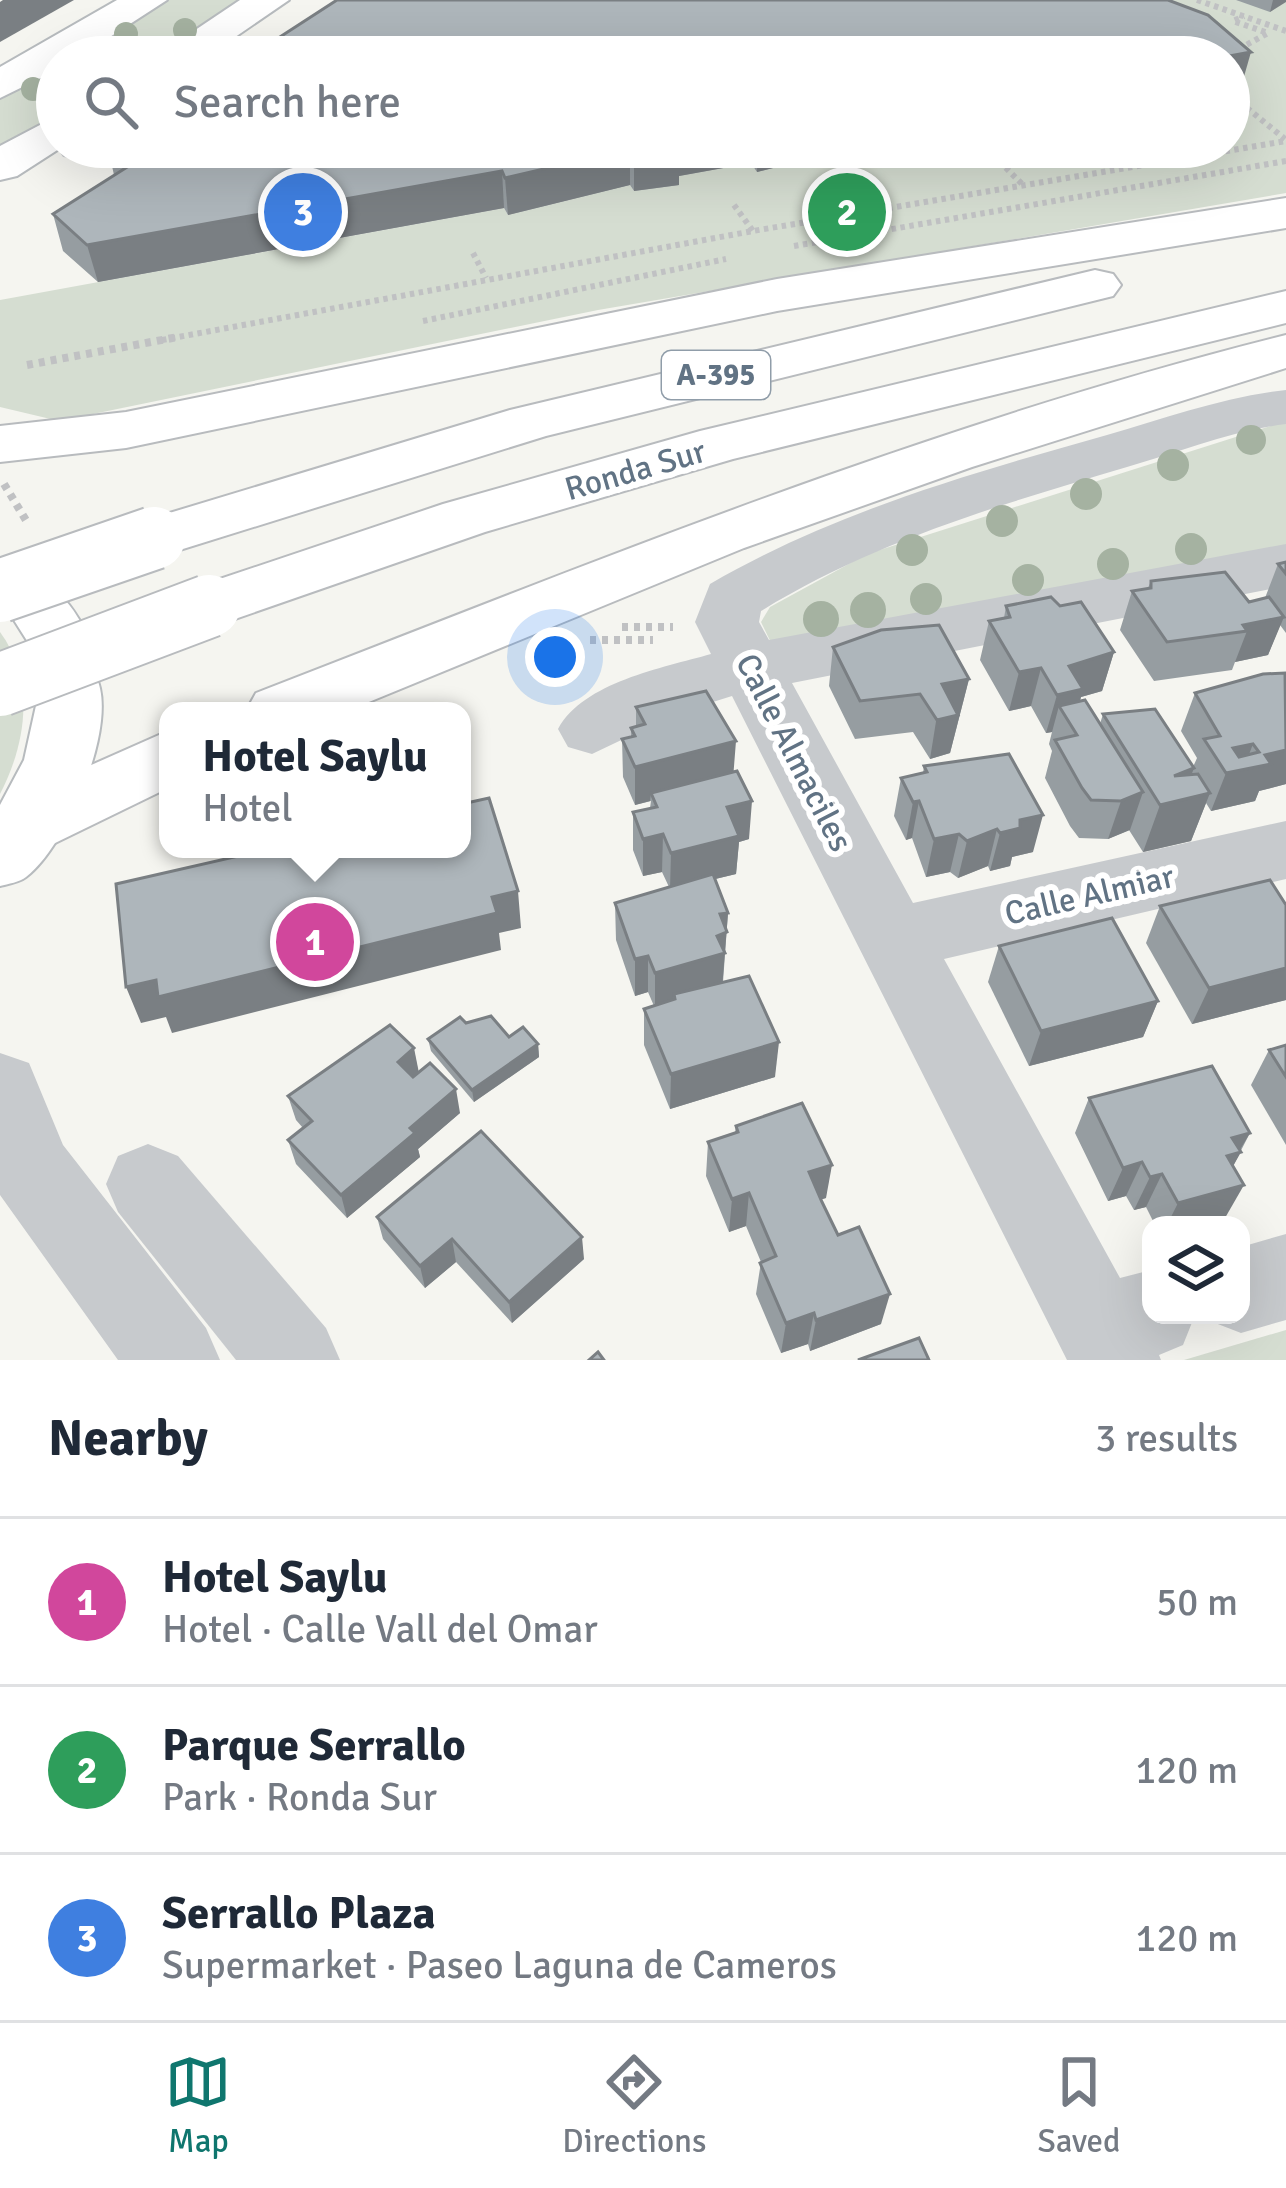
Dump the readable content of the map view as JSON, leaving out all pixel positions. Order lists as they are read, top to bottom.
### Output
{
  "streets": {
    "main road": ["A-395", "Ronda Sur"],
    "street": ["Calle Almaciles", "Calle Almiar"]
  },
  "crossings": [
    ["Calle Almaciles", "Calle Almiar"]
  ],
  "page": {
    "search": "Search here",
    "pins": ["2", "3", "1"],
    "popup": ["Hotel Saylu", "Hotel"],
    "heading": ["Nearby", "3 results"],
    "list": [
      {
        "mark": "1",
        "name": "Hotel Saylu",
        "note": "Hotel · Calle Vall del Omar",
        "value": "50 m"
      },
      {
        "mark": "2",
        "name": "Parque Serrallo",
        "note": "Park · Ronda Sur",
        "value": "120 m"
      },
      {
        "mark": "3",
        "name": "Serrallo Plaza",
        "note": "Supermarket · Paseo Laguna de Cameros",
        "value": "120 m"
      }
    ],
    "nav": ["Map", "Directions", "Saved"]
  }
}
